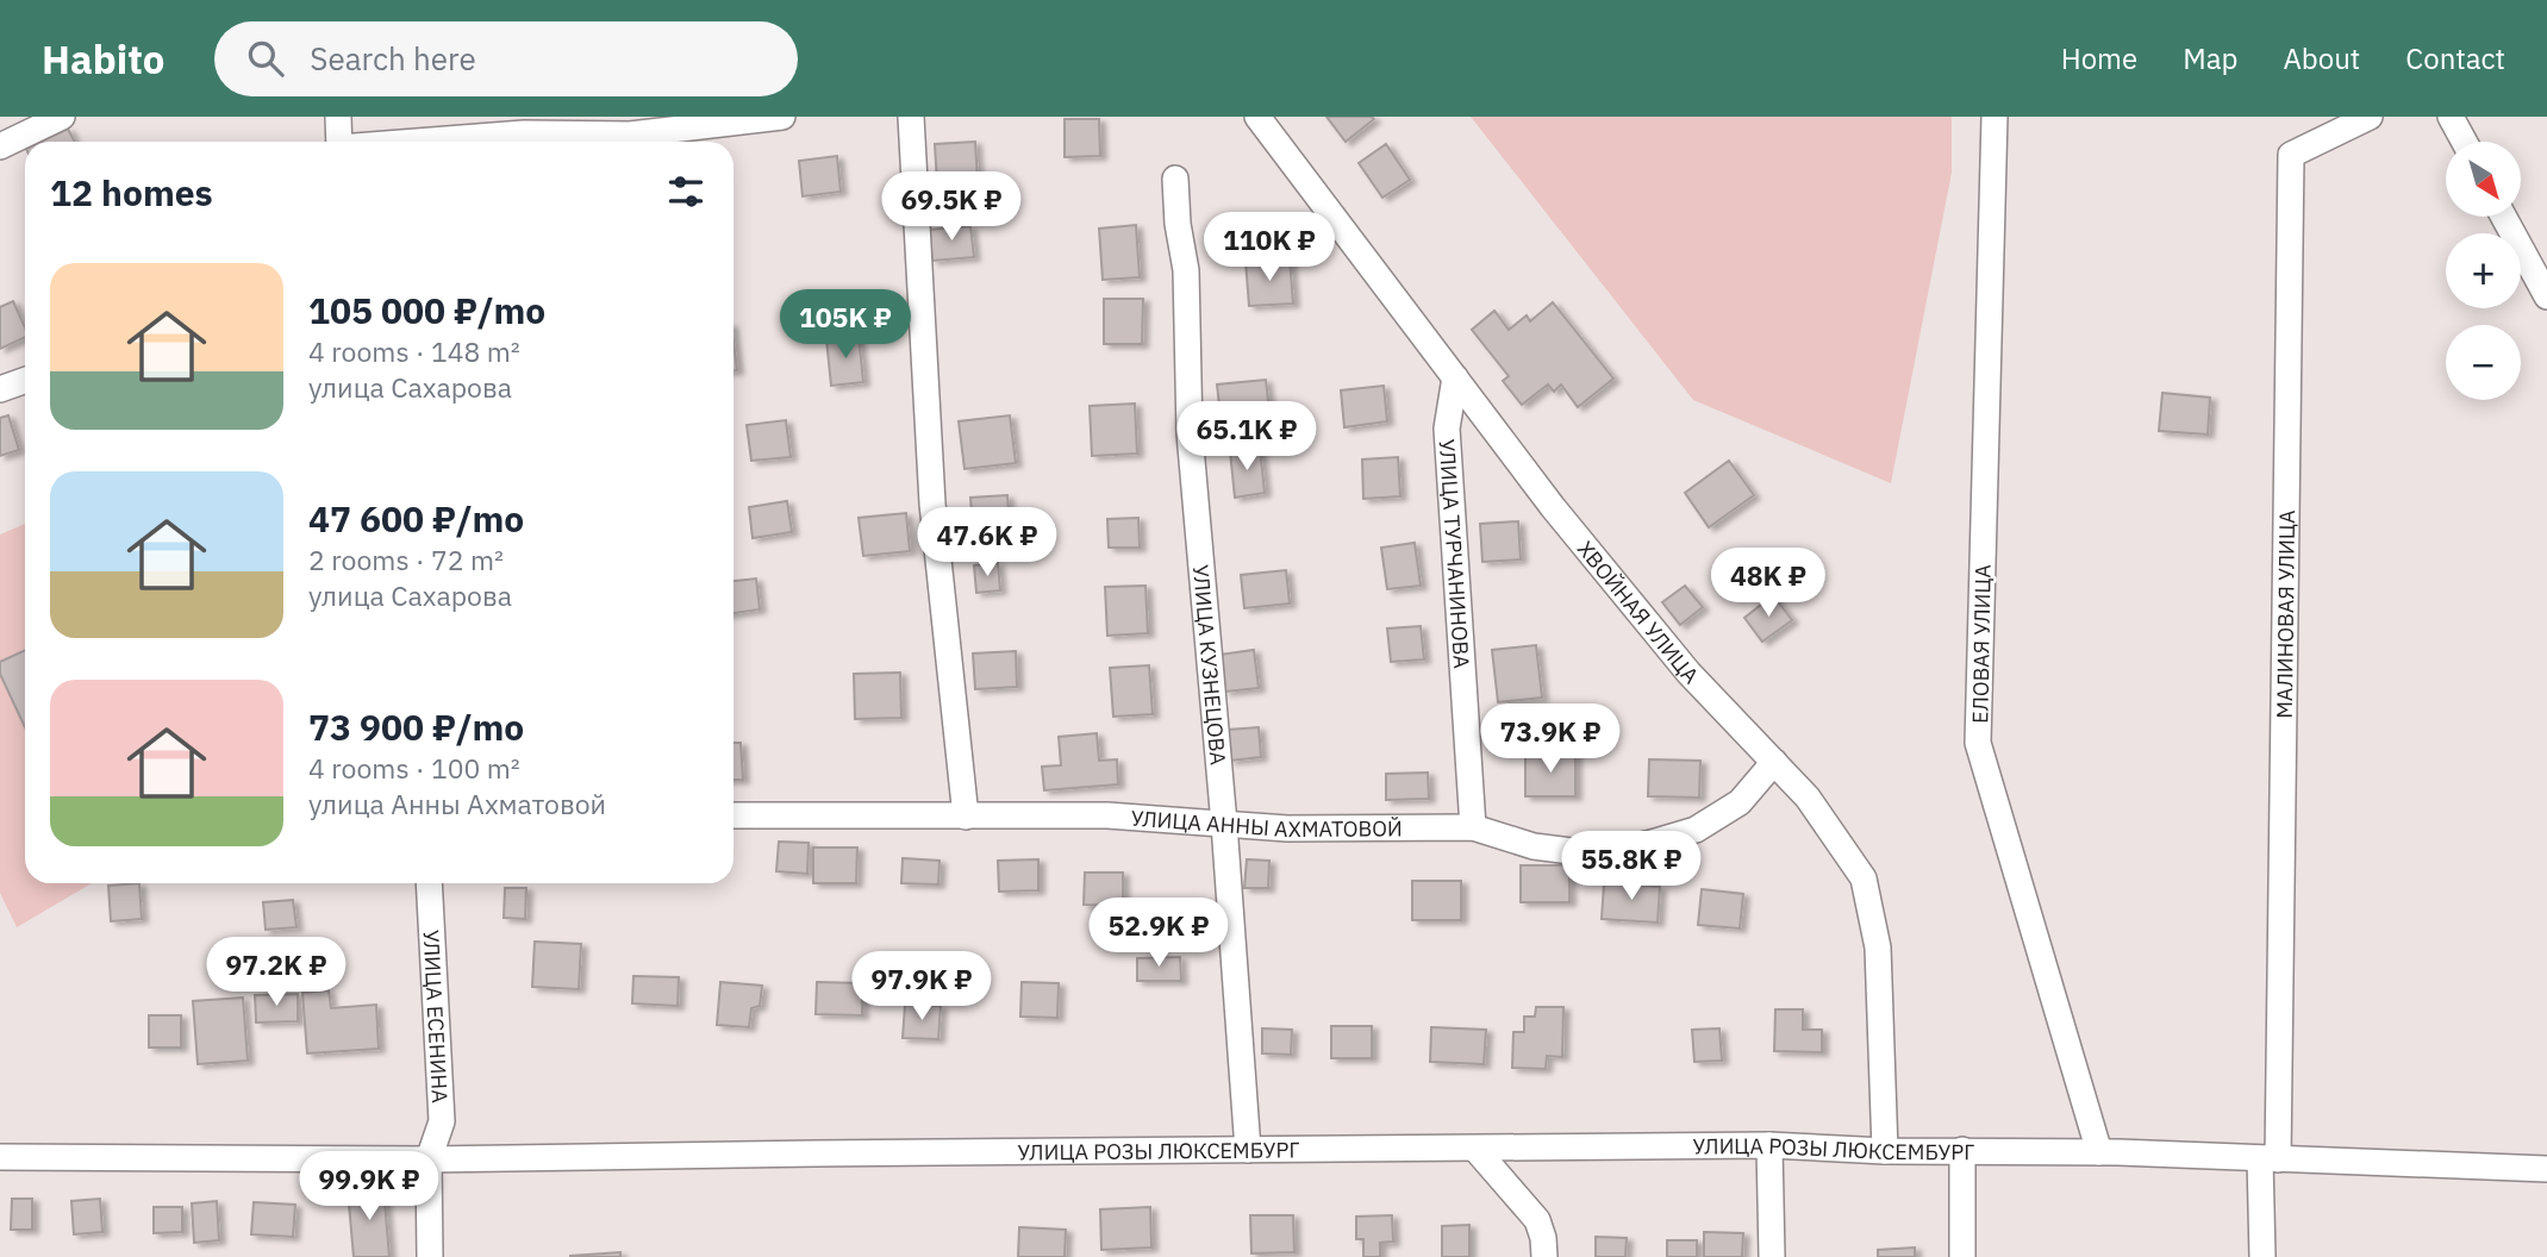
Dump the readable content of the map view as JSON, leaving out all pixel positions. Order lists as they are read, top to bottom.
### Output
{
  "streets": {
    "street": [
      "УЛИЦА ТУРЧАНИНОВА",
      "ХВОЙНАЯ УЛИЦА",
      "МАЛИНОВАЯ УЛИЦА",
      "ЕЛОВАЯ УЛИЦА",
      "УЛИЦА КУЗНЕЦОВА",
      "УЛИЦА АННЫ АХМАТОВОЙ",
      "УЛИЦА ЕСЕНИНА",
      "УЛИЦА РОЗЫ ЛЮКСЕМБУРГ"
    ]
  },
  "crossings": [
    ["УЛИЦА ТУРЧАНИНОВА", "ХВОЙНАЯ УЛИЦА"],
    ["УЛИЦА ТУРЧАНИНОВА", "УЛИЦА АННЫ АХМАТОВОЙ"],
    ["ХВОЙНАЯ УЛИЦА", "УЛИЦА АННЫ АХМАТОВОЙ"],
    ["ХВОЙНАЯ УЛИЦА", "УЛИЦА РОЗЫ ЛЮКСЕМБУРГ"],
    ["МАЛИНОВАЯ УЛИЦА", "УЛИЦА РОЗЫ ЛЮКСЕМБУРГ"],
    ["ЕЛОВАЯ УЛИЦА", "УЛИЦА РОЗЫ ЛЮКСЕМБУРГ"],
    ["УЛИЦА КУЗНЕЦОВА", "УЛИЦА АННЫ АХМАТОВОЙ"],
    ["УЛИЦА КУЗНЕЦОВА", "УЛИЦА РОЗЫ ЛЮКСЕМБУРГ"],
    ["УЛИЦА ЕСЕНИНА", "УЛИЦА РОЗЫ ЛЮКСЕМБУРГ"]
  ],
  "north": "bottom right",
  "page": {
    "header": "Habito",
    "search": "Search here",
    "nav": [
      "Home",
      "Map",
      "About",
      "Contact"
    ],
    "map_buttons": ["+", "−"],
    "heading": "12 homes",
    "price": [
      "69.5K ₽",
      "110K ₽",
      "105K ₽",
      "65.1K ₽",
      "47.6K ₽",
      "48K ₽",
      "73.9K ₽",
      "55.8K ₽",
      "52.9K ₽",
      "97.2K ₽",
      "97.9K ₽",
      "99.9K ₽"
    ],
    "list": [
      {
        "name": "105 000 ₽/mo",
        "note": "4 rooms · 148 m² · улица Сахарова"
      },
      {
        "name": "47 600 ₽/mo",
        "note": "2 rooms · 72 m² · улица Сахарова"
      },
      {
        "name": "73 900 ₽/mo",
        "note": "4 rooms · 100 m² · улица Анны Ахматовой"
      }
    ]
  }
}
